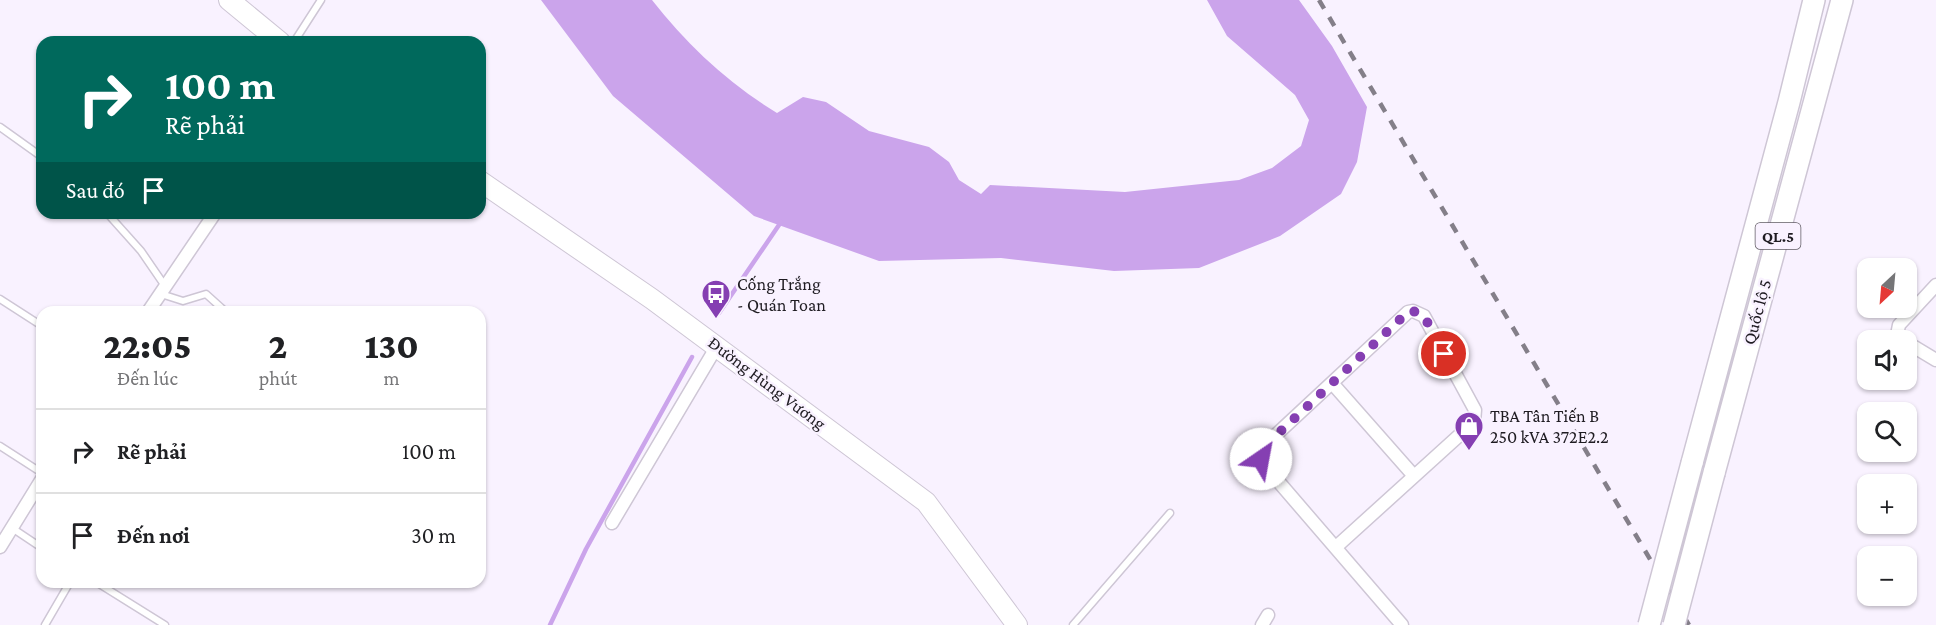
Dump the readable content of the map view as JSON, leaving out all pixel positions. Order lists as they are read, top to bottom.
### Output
{
  "streets": {
    "highway": ["QL.5", "Quốc lộ 5"],
    "main road": ["Đường Hùng Vương"]
  },
  "places": {
    "bus stop": ["Cống Trắng - Quán Toan"],
    "shop": ["TBA Tân Tiến B 250 kVA 372E2.2"]
  },
  "north": "bottom left",
  "page": {
    "turn": ["100 m", "Rẽ phải"],
    "then": "Sau đó",
    "map_buttons": ["+", "−"],
    "eta": [
      "22:05",
      "Đến lúc",
      "2",
      "phút",
      "130",
      "m"
    ],
    "list": [
      {
        "name": "Rẽ phải",
        "value": "100 m"
      },
      {
        "name": "Đến nơi",
        "value": "30 m"
      }
    ]
  }
}
